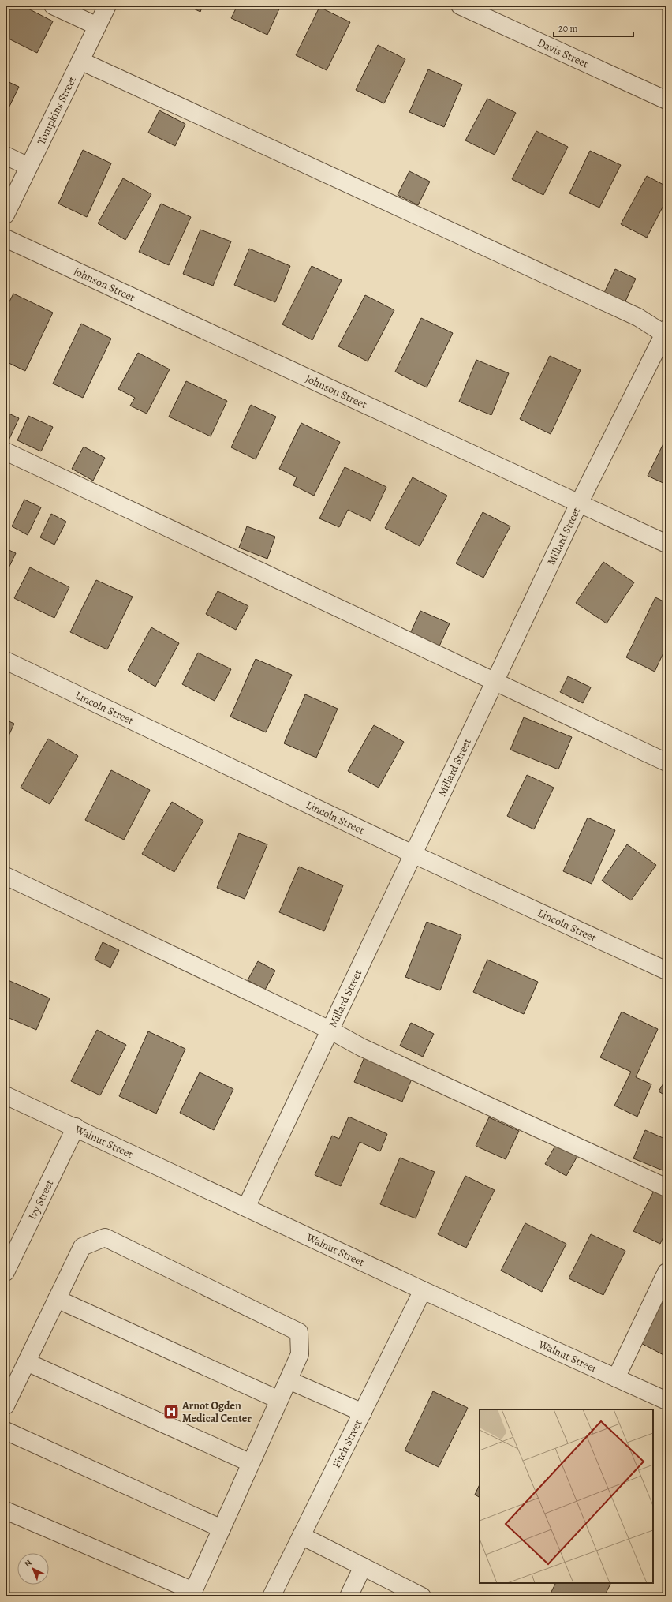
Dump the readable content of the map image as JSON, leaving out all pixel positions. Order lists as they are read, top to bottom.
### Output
{
  "streets": {
    "street": [
      "Davis Street",
      "Tompkins Street",
      "Johnson Street",
      "Millard Street",
      "Lincoln Street",
      "Walnut Street",
      "Ivy Street",
      "Fitch Street"
    ]
  },
  "crossings": [
    ["Johnson Street", "Millard Street"],
    ["Millard Street", "Lincoln Street"],
    ["Millard Street", "Walnut Street"],
    ["Walnut Street", "Ivy Street"],
    ["Walnut Street", "Fitch Street"]
  ],
  "places": {
    "hospital": ["Arnot Ogden Medical Center"]
  },
  "scale_bar": "20 m",
  "north": "top left"
}
